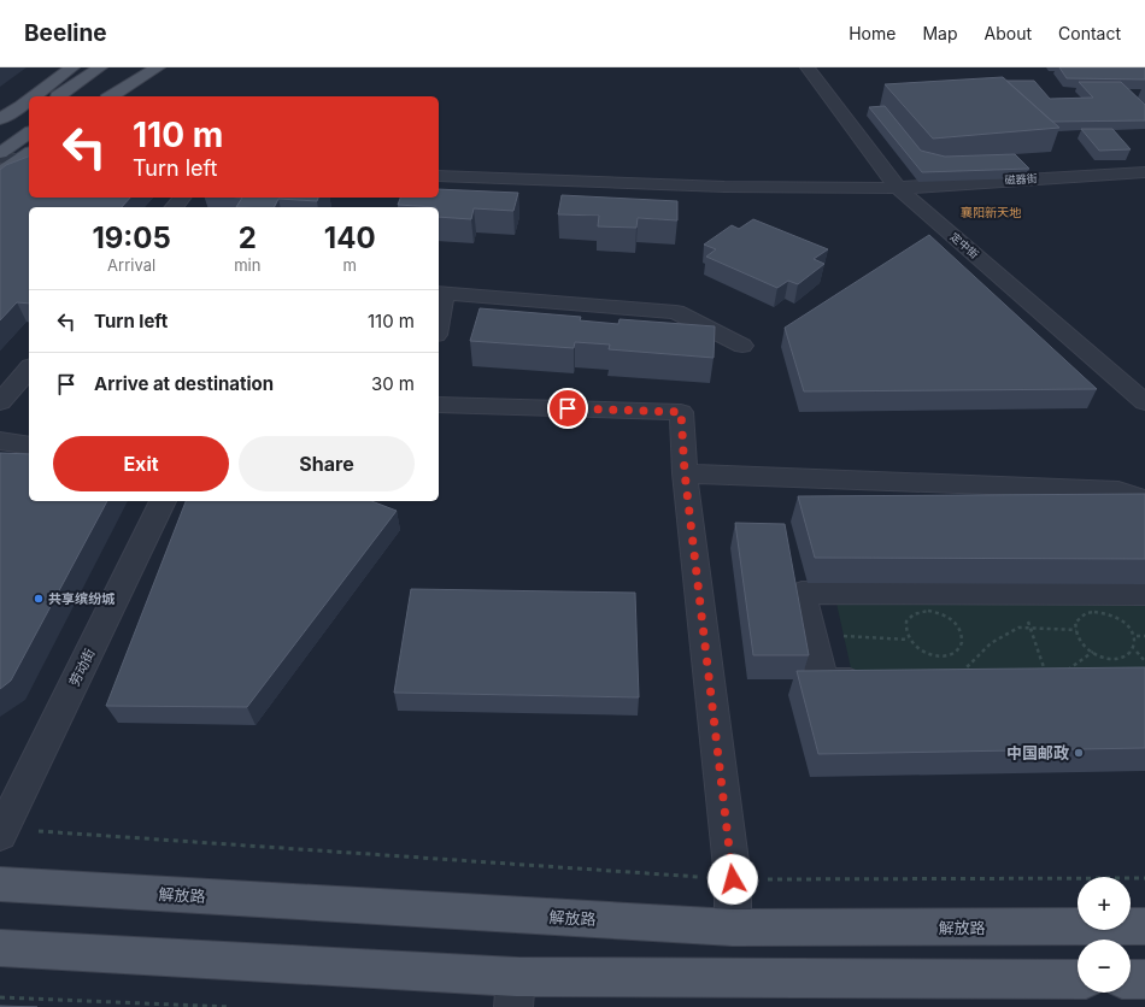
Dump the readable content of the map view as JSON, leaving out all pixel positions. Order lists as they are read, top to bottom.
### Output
{
  "streets": {
    "main road": ["解放路"],
    "street": ["磁器街", "定中街", "劳动街"]
  },
  "crossings": [
    ["磁器街", "定中街"]
  ],
  "districts": ["襄阳新天地"],
  "places": ["共享缤纷城", "中国邮政"],
  "page": {
    "header": "Beeline",
    "nav": [
      "Home",
      "Map",
      "About",
      "Contact"
    ],
    "turn": ["110 m", "Turn left"],
    "eta": [
      "19:05",
      "Arrival",
      "2",
      "min",
      "140",
      "m"
    ],
    "list": [
      {
        "name": "Turn left",
        "value": "110 m"
      },
      {
        "name": "Arrive at destination",
        "value": "30 m"
      }
    ],
    "buttons": ["Exit", "Share"],
    "map_buttons": ["+", "−"]
  }
}
